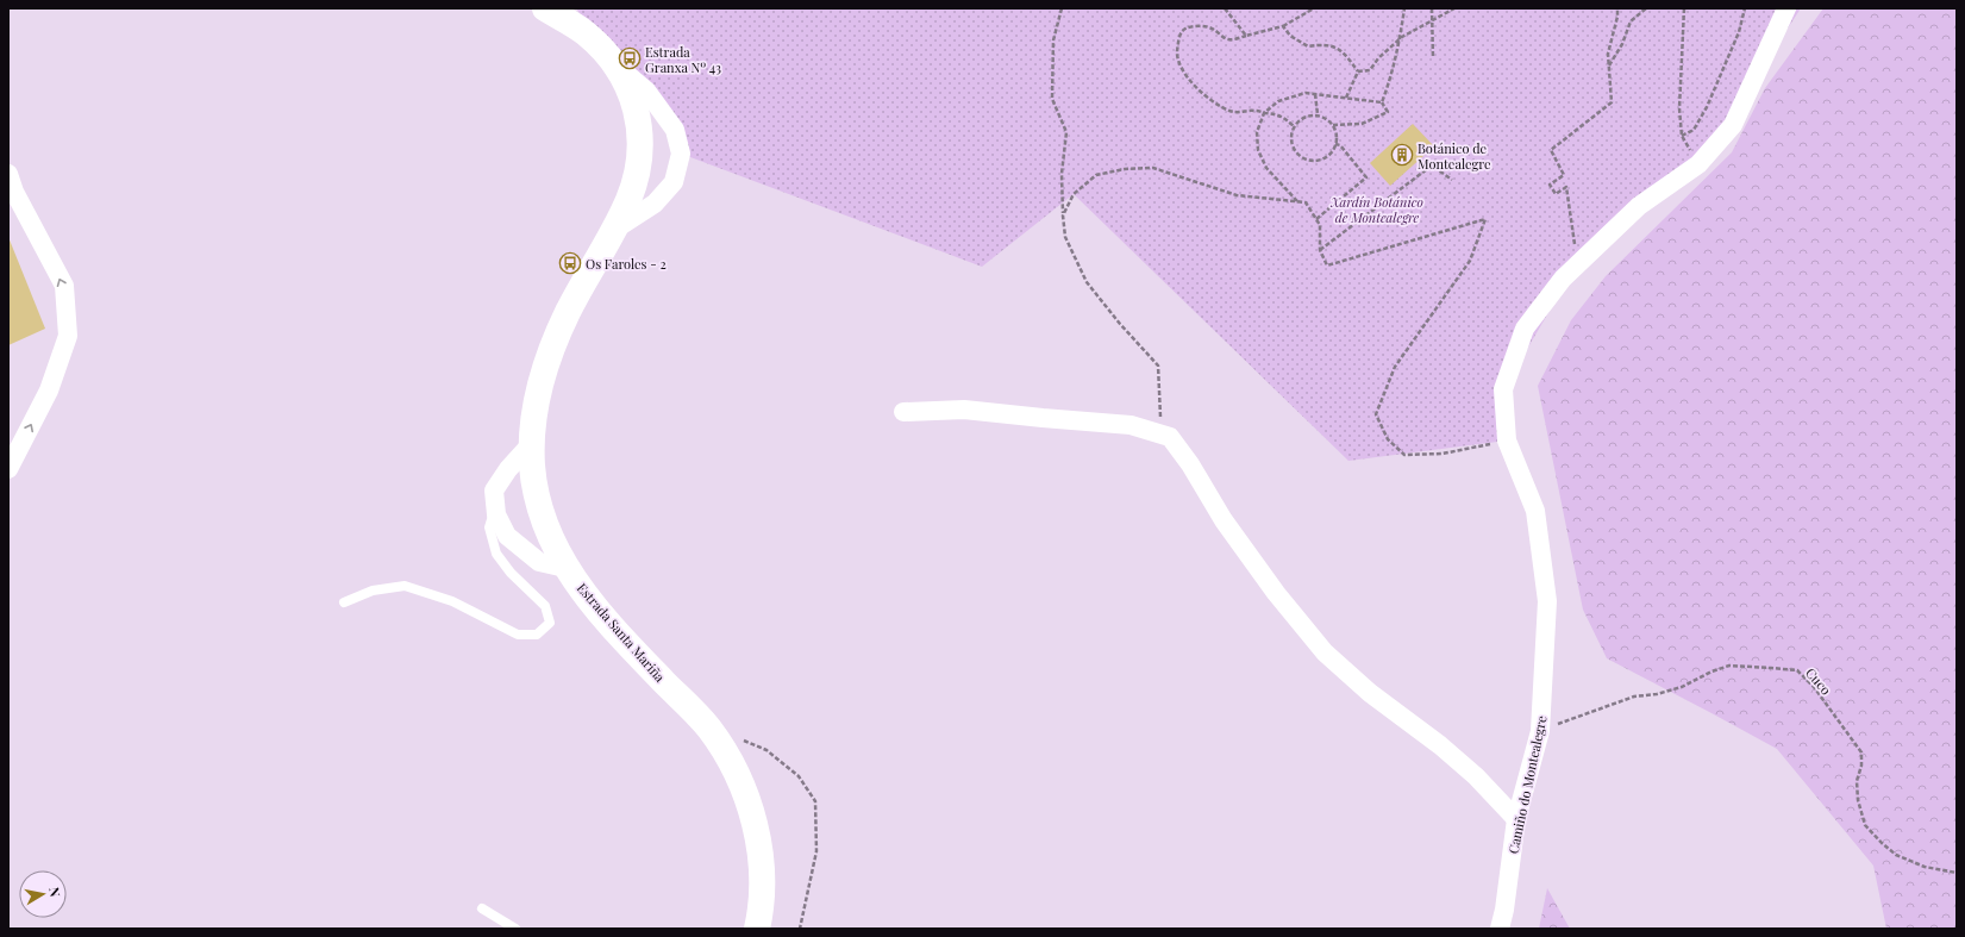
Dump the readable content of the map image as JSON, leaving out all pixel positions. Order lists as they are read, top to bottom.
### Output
{
  "streets": {
    "main road": ["Estrada Santa Mariña"],
    "street": ["Camiño do Montealegre"],
    "path": ["Cuco"]
  },
  "crossings": [
    ["Cuco", "Camiño do Montealegre"]
  ],
  "parks": ["Xardín Botánico de Montealegre"],
  "places": {
    "bus stop": ["Estrada Granxa Nº 43", "Os Faroles - 2"],
    "building": ["Botánico de Montealegre"]
  },
  "north": "right"
}
